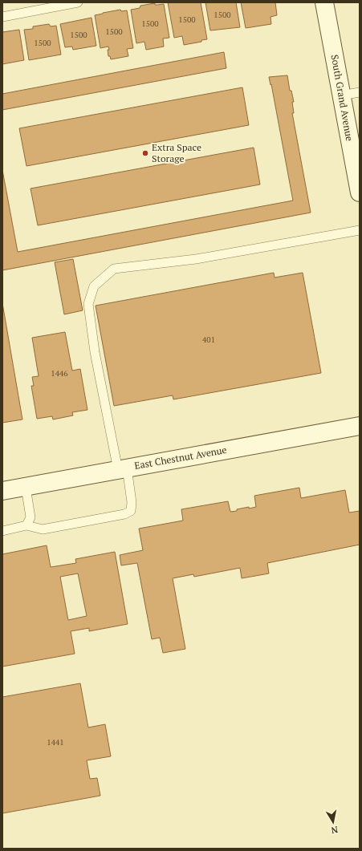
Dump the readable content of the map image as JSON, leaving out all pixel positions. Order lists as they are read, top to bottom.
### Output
{
  "streets": {
    "street": ["South Grand Avenue", "East Chestnut Avenue"]
  },
  "places": ["Extra Space Storage"],
  "house_numbers": [
    "1500",
    "1500",
    "1500",
    "1500",
    "1500",
    "1500",
    "401",
    "1446",
    "1441"
  ],
  "north": "bottom"
}
